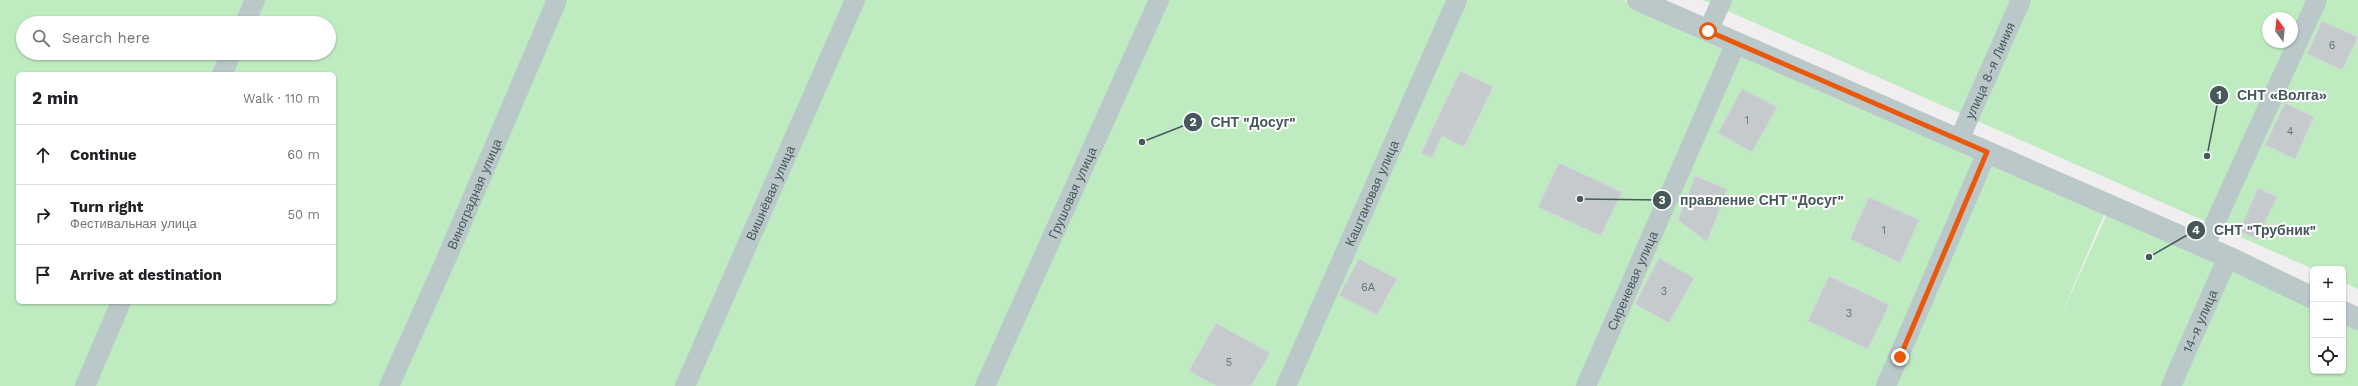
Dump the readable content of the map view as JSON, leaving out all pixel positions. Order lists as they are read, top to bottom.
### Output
{
  "streets": {
    "lane": [
      "улица 8-я Линия",
      "Вишнёвая улица",
      "Грушовая улица",
      "Каштановая улица",
      "Виноградная улица",
      "Сиреневая улица",
      "14-я улица"
    ]
  },
  "places": [
    "СНТ \"Досуг\"",
    "СНТ «Волга»",
    "правление СНТ \"Досуг\"",
    "СНТ \"Трубник\""
  ],
  "house_numbers": [
    "6",
    "1",
    "4",
    "1",
    "6А",
    "3",
    "3",
    "5"
  ],
  "north": "top",
  "page": {
    "search": "Search here",
    "heading": ["2 min", "Walk · 110 m"],
    "list": [
      ["Continue", "60 m"],
      ["Turn right", "Фестивальная улица", "50 m"],
      "Arrive at destination"
    ],
    "map_buttons": ["+", "−"]
  }
}
